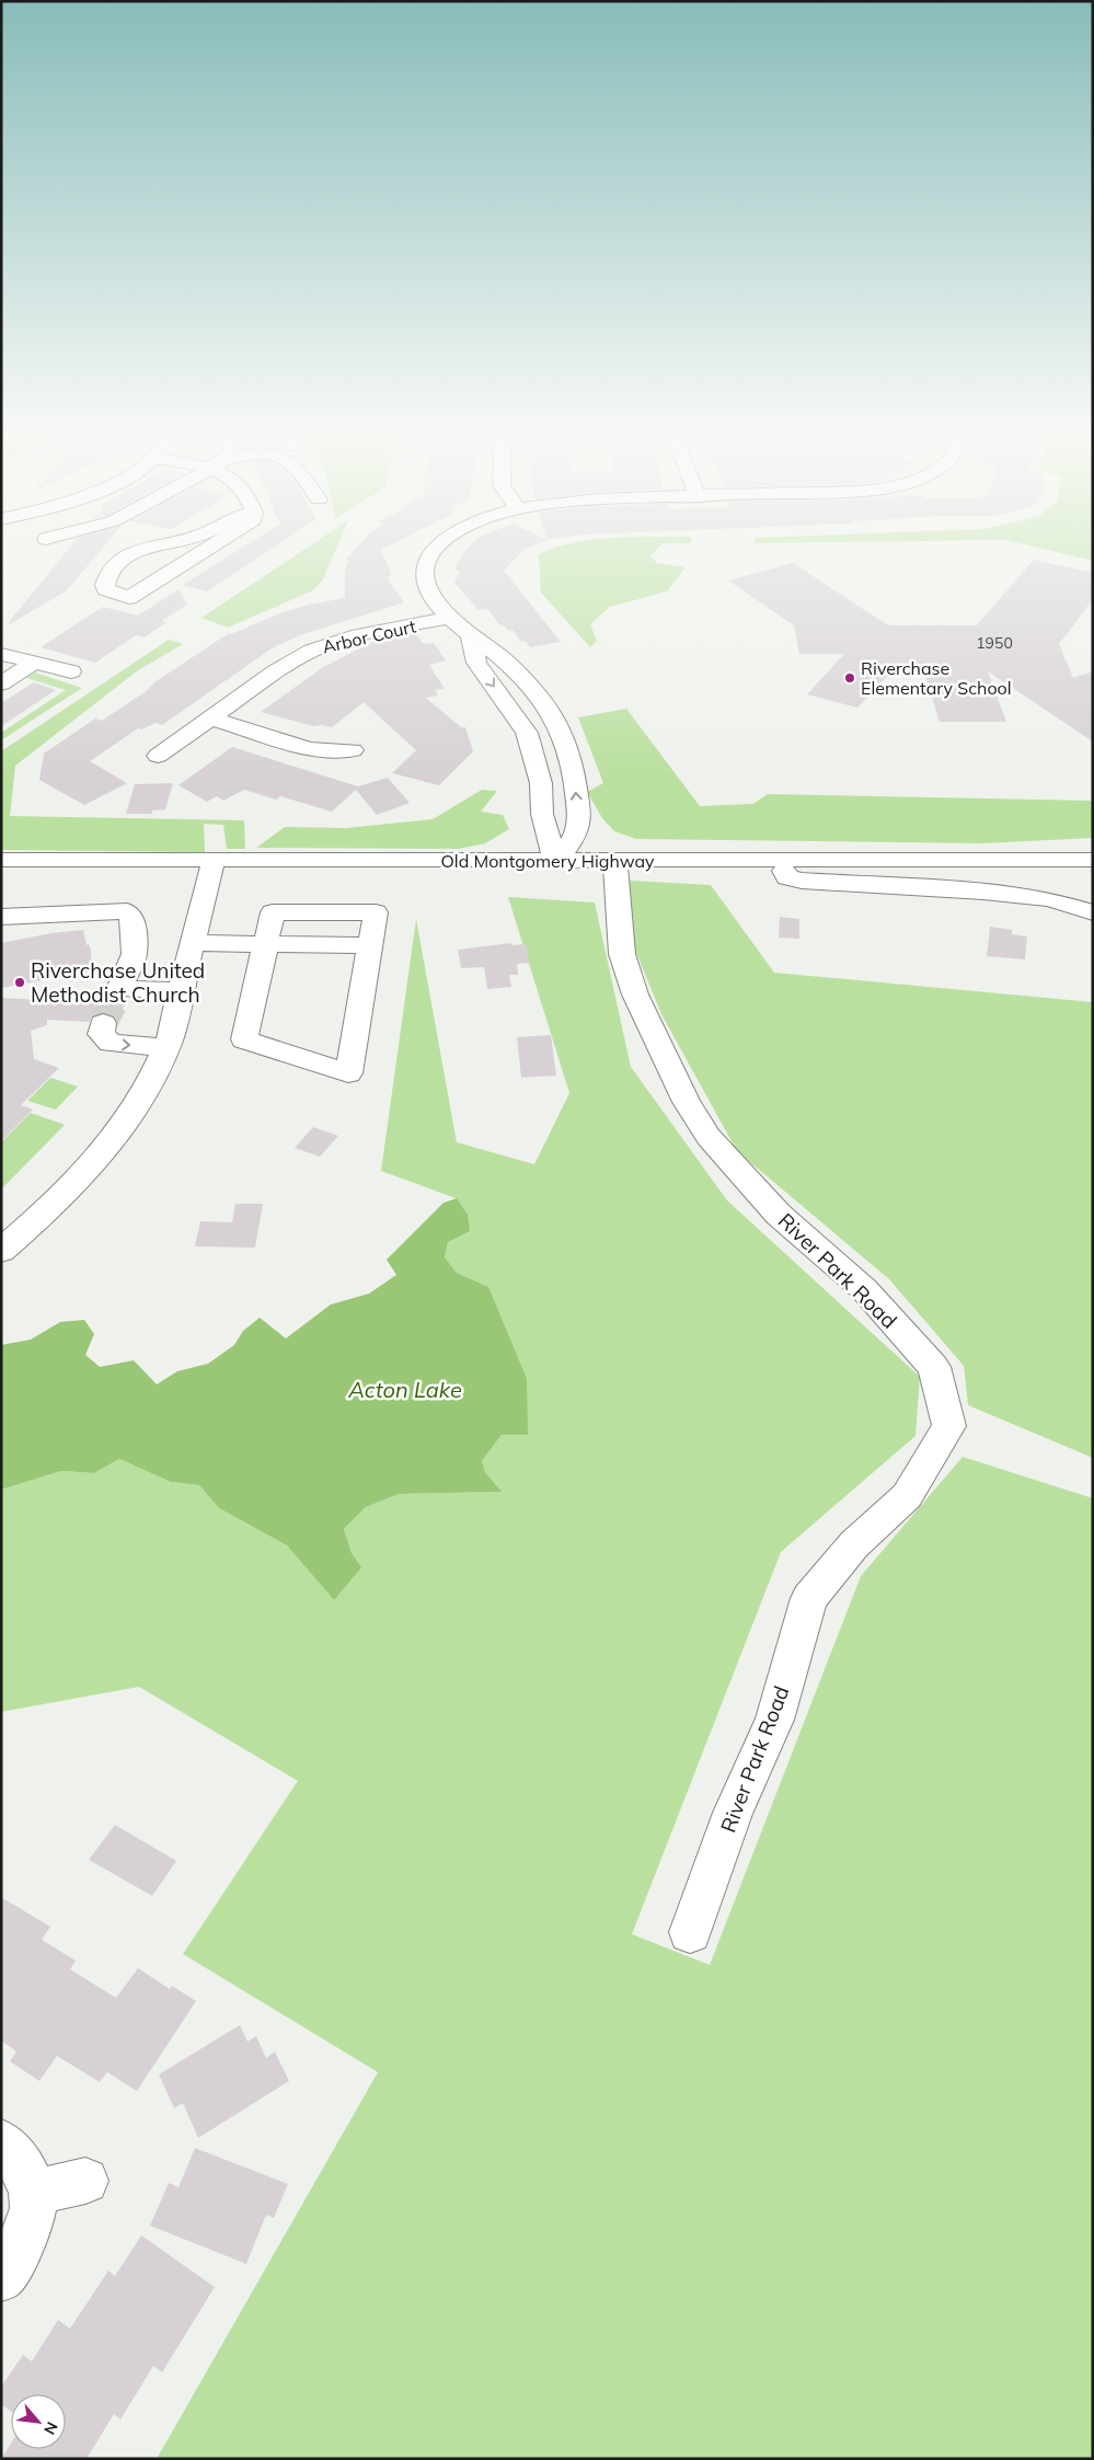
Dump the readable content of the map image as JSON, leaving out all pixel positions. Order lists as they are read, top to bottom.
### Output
{
  "streets": {
    "street": ["Arbor Court", "Old Montgomery Highway", "River Park Road"]
  },
  "crossings": [
    ["Old Montgomery Highway", "River Park Road"]
  ],
  "water": ["Acton Lake"],
  "places": ["Riverchase Elementary School", "Riverchase United Methodist Church"],
  "house_numbers": ["1950"],
  "north": "bottom right"
}
